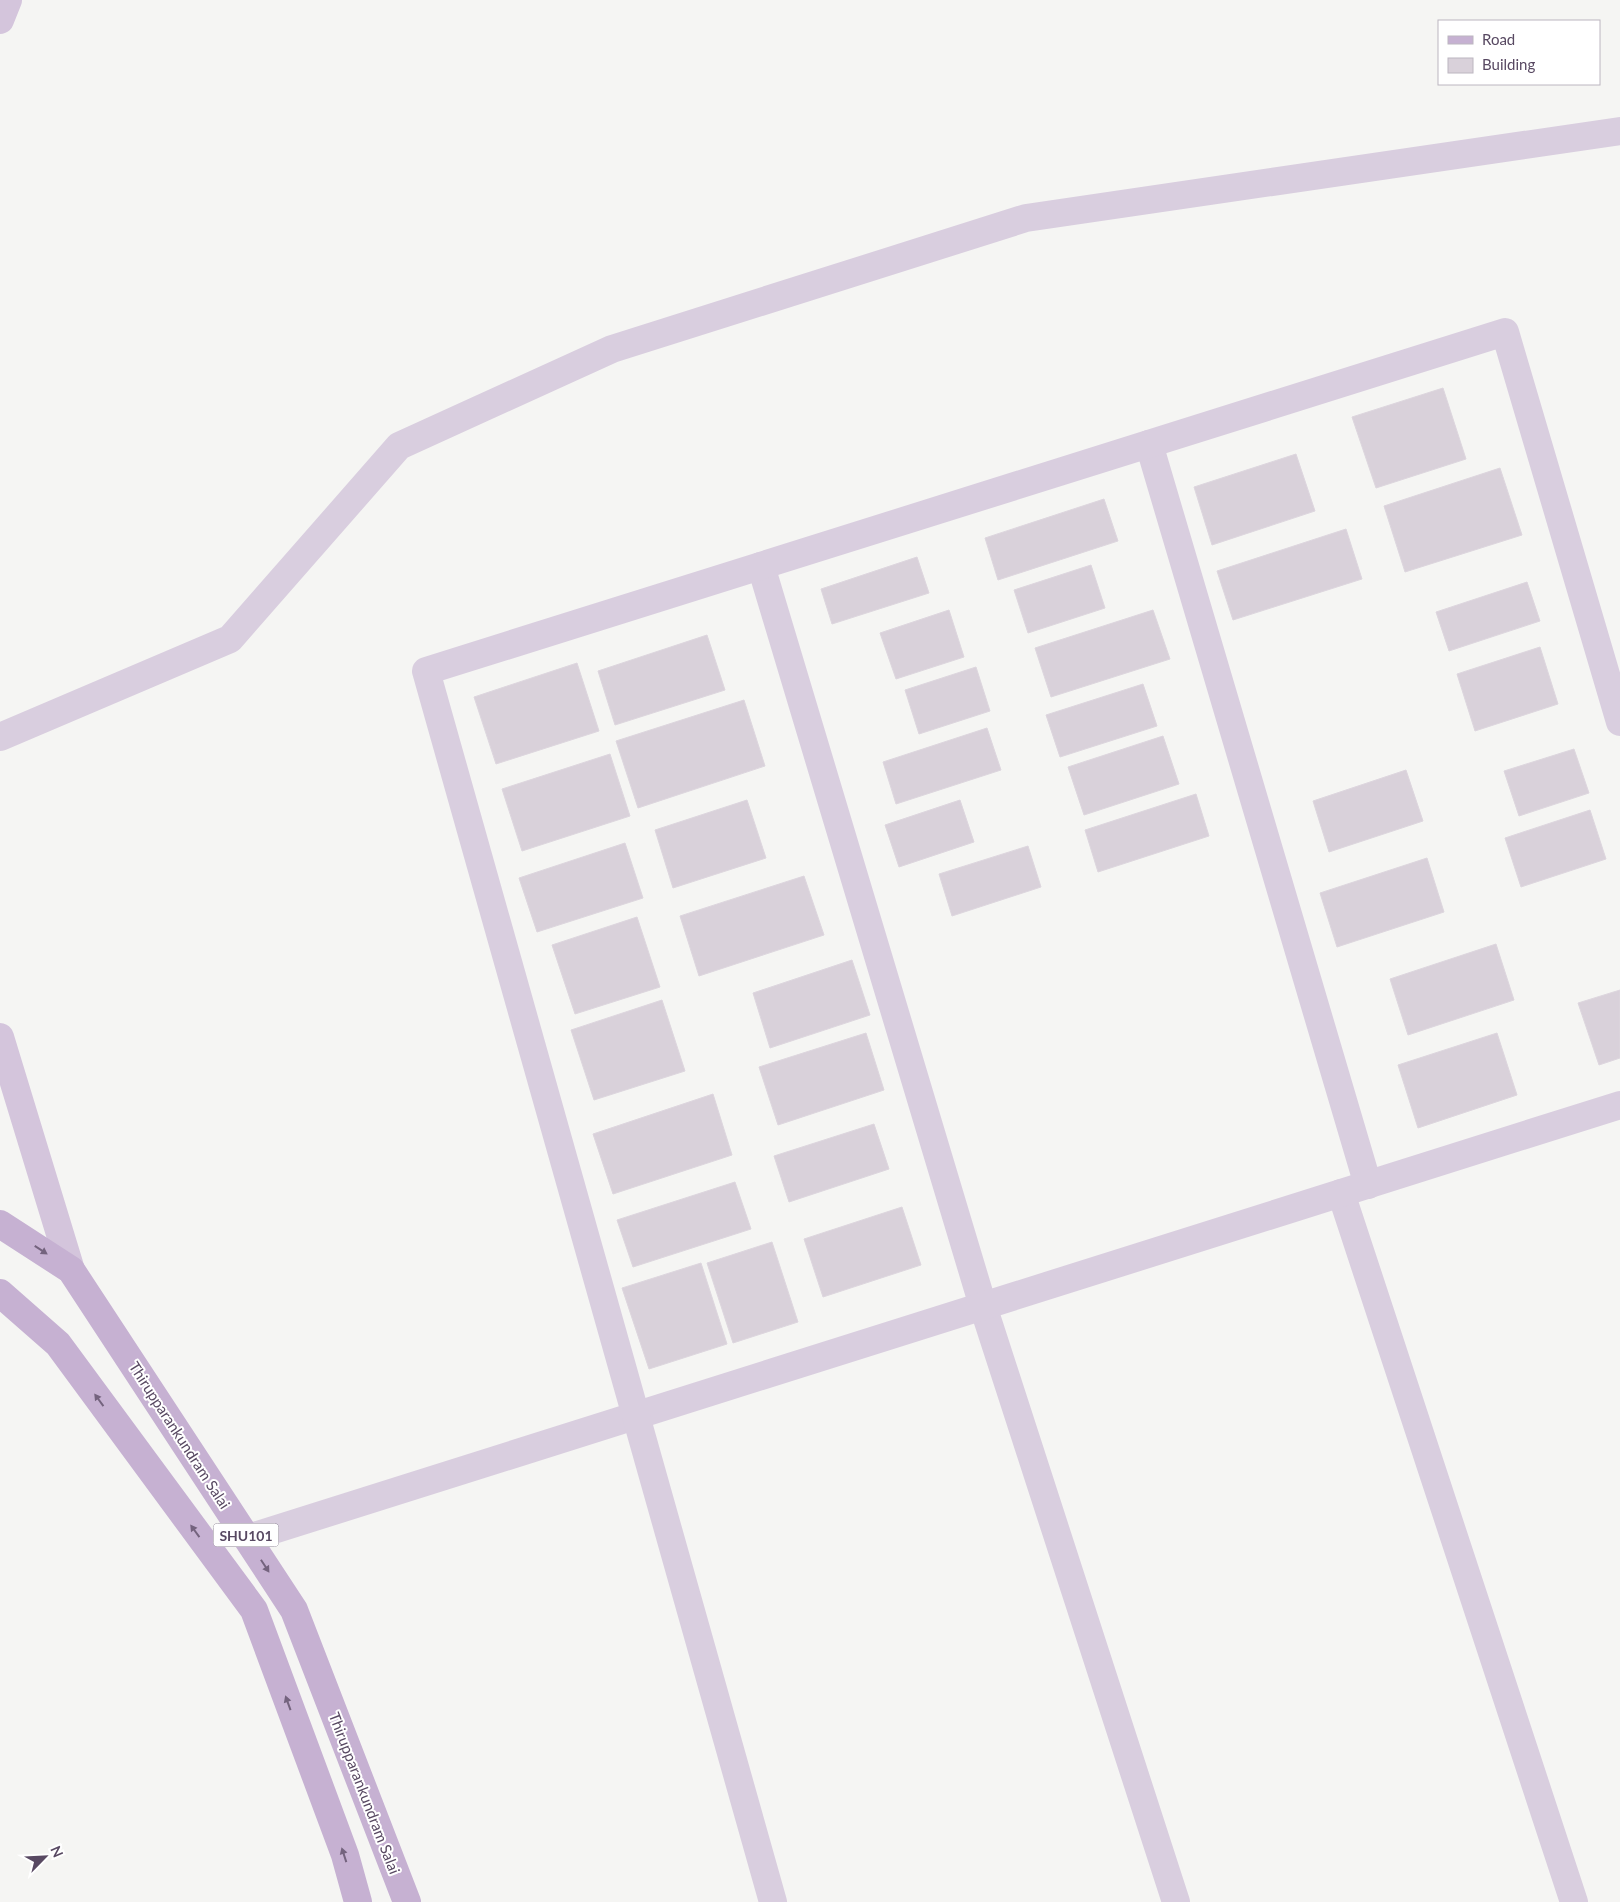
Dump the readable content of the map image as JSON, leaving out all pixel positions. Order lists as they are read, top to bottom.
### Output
{
  "streets": {
    "main road": ["Thirupparankundram Salai", "SHU101"]
  },
  "legend": ["Road", "Building"],
  "north": "top right"
}
